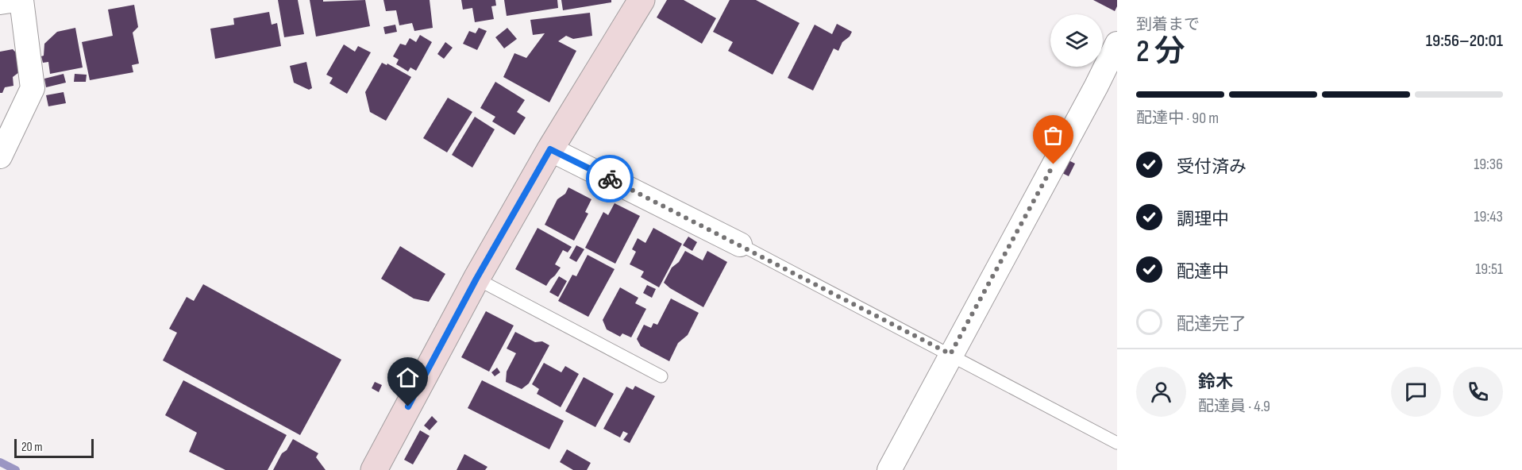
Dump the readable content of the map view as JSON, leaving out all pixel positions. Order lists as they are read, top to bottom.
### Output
{
  "scale_bar": "20 m",
  "page": {
    "heading": ["2 分", "到着まで", "19:56–20:01"],
    "panel": ["鈴木", "配達員 · 4.9"],
    "bar": "配達中 · 90 m",
    "list": [
      ["受付済み", "19:36"],
      ["調理中", "19:43"],
      ["配達中", "19:51"],
      "配達完了"
    ],
    "scale": "20 m"
  }
}
